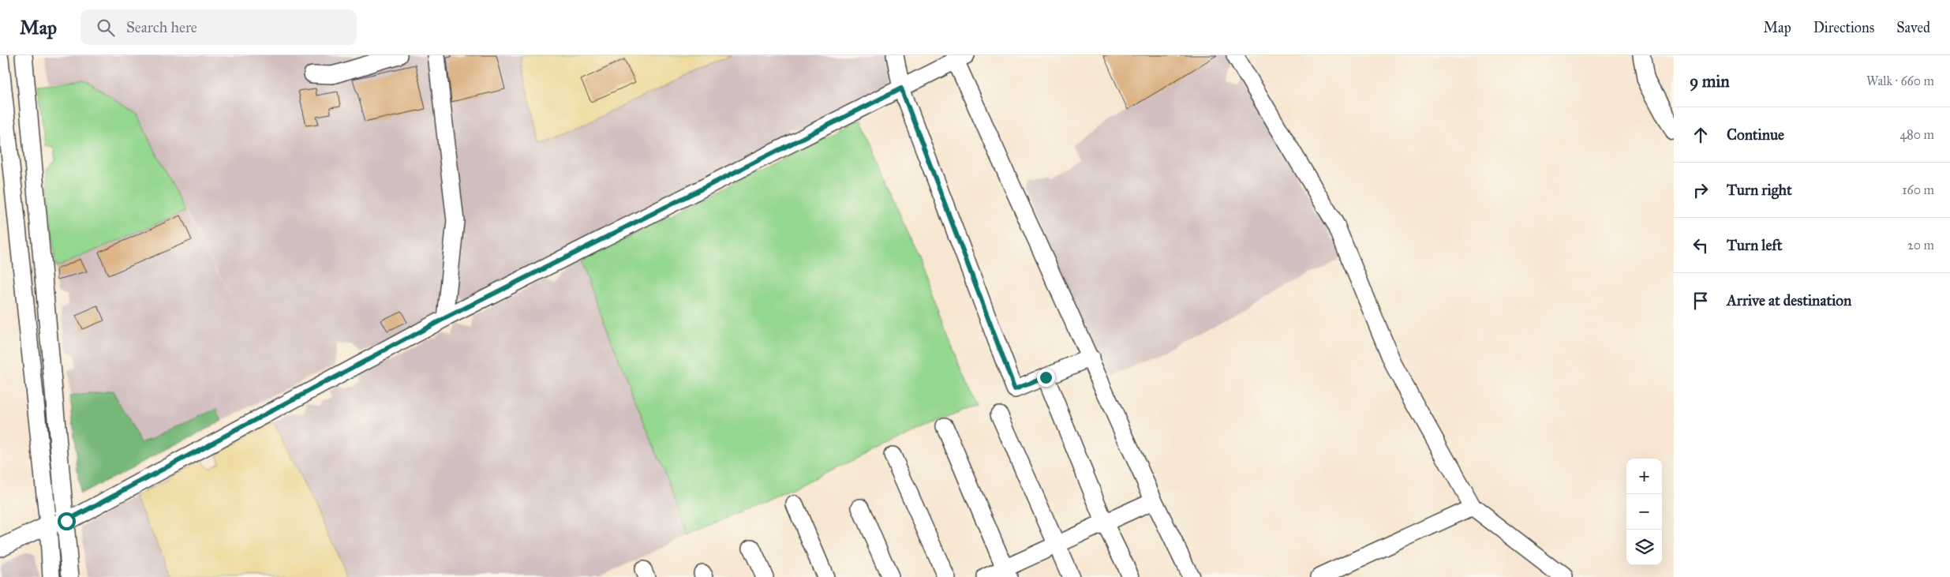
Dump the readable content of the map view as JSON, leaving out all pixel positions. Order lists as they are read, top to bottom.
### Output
{
  "page": {
    "header": "Map",
    "search": "Search here",
    "nav": ["Map", "Directions", "Saved"],
    "heading": ["9 min", "Walk · 660 m"],
    "list": [
      ["Continue", "480 m"],
      ["Turn right", "160 m"],
      ["Turn left", "20 m"],
      "Arrive at destination"
    ],
    "map_buttons": ["+", "−"]
  }
}
